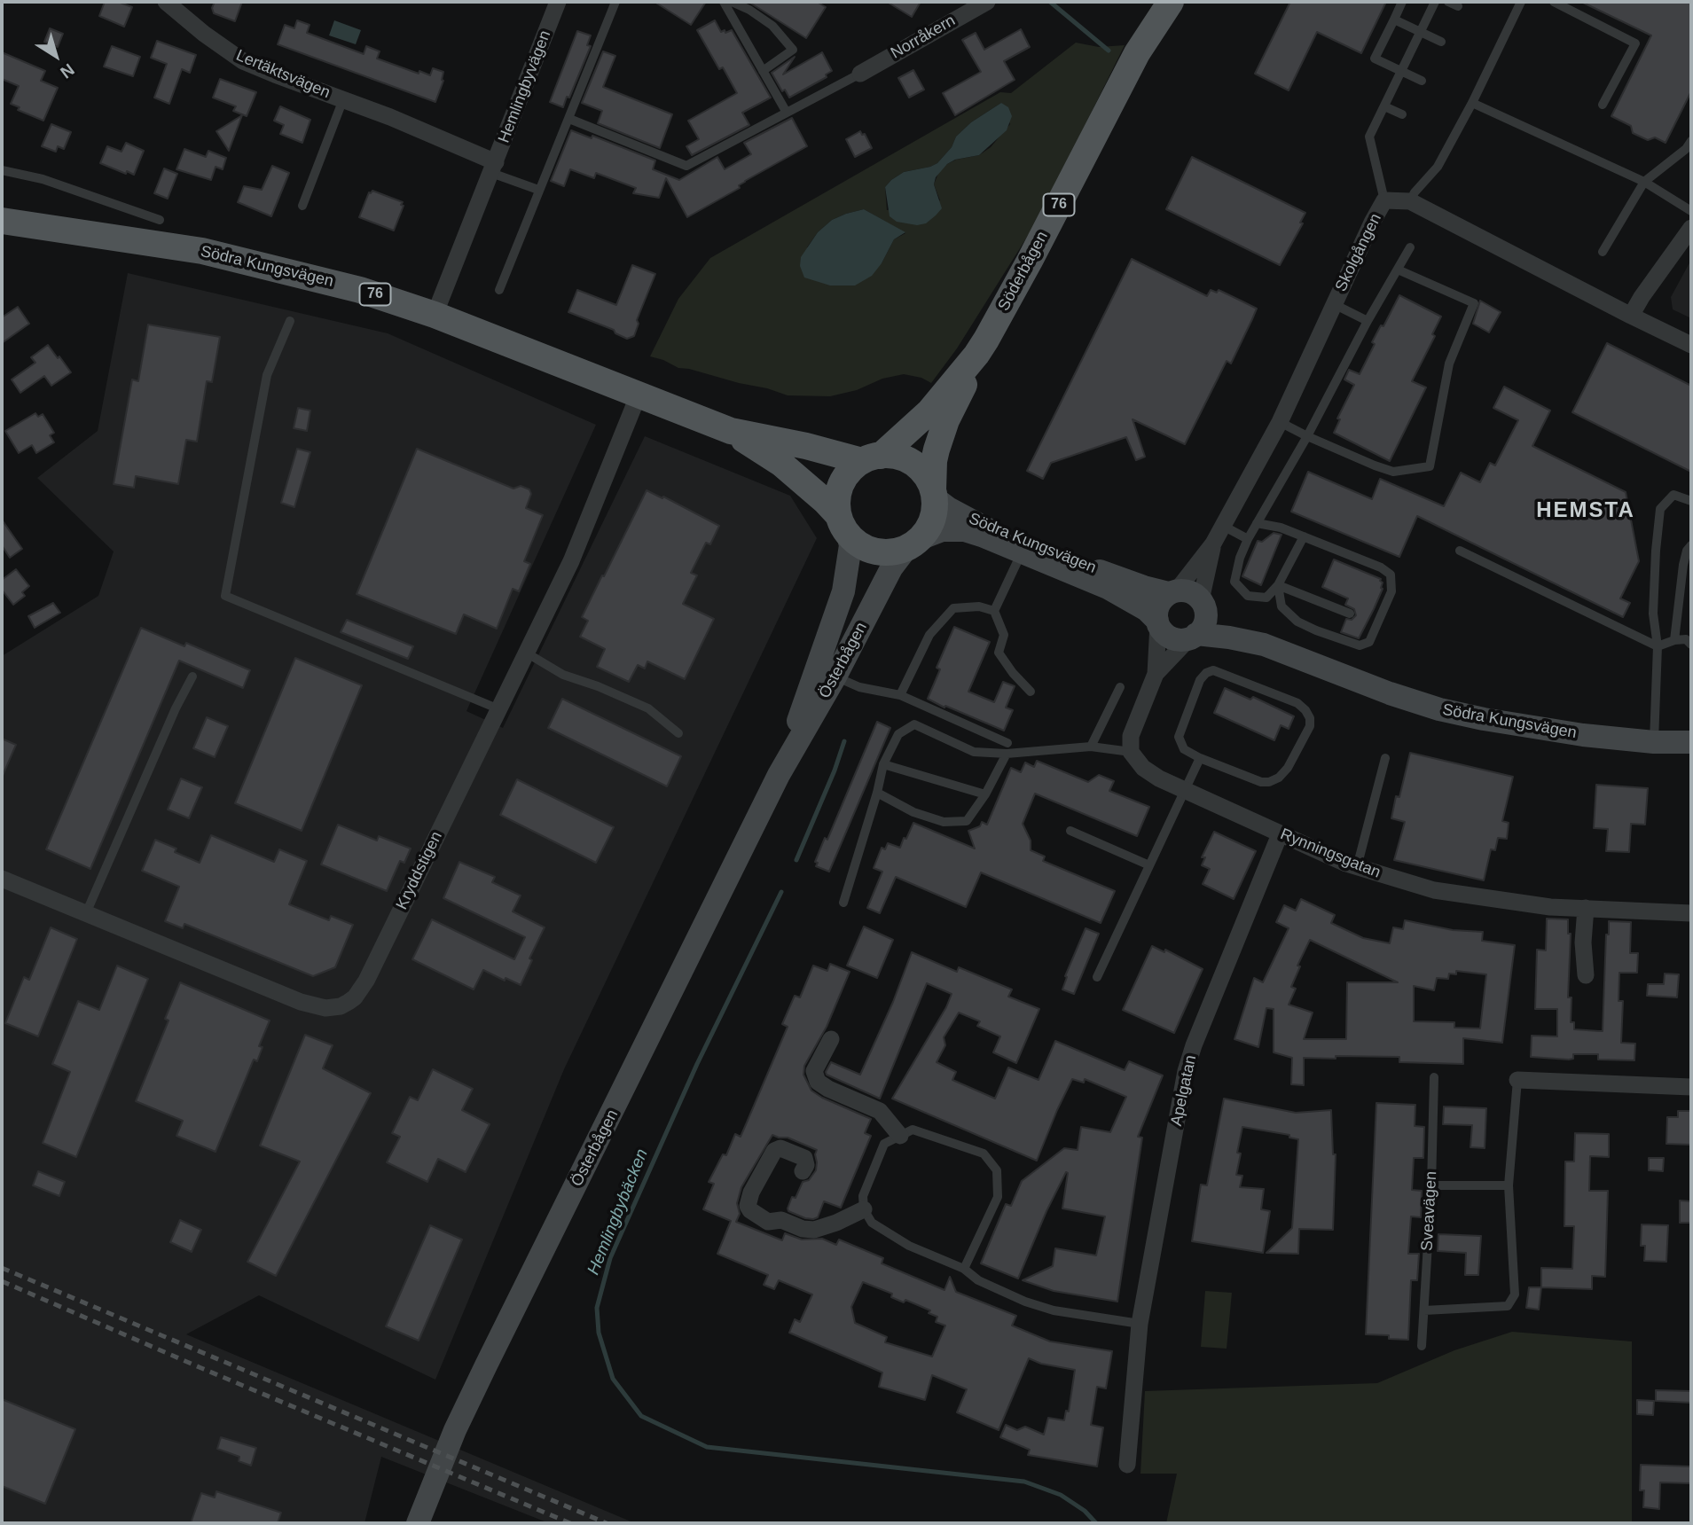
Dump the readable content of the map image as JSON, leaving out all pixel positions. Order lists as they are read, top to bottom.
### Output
{
  "streets": {
    "main road": [
      "76",
      "Södra Kungsvägen",
      "Söderbågen",
      "Österbågen"
    ],
    "street": [
      "Norråkern",
      "Lertäktsvägen",
      "Hemlingbyvägen",
      "Skolgången",
      "Rynningsgatan",
      "Kryddstigen",
      "Apelgatan"
    ],
    "lane": ["Sveavägen"]
  },
  "crossings": [
    ["Lertäktsvägen", "Hemlingbyvägen"],
    ["Hemlingbyvägen", "Södra Kungsvägen"],
    ["Skolgången", "Södra Kungsvägen"],
    ["Södra Kungsvägen", "Söderbågen"],
    ["Södra Kungsvägen", "Österbågen"],
    ["Södra Kungsvägen", "Kryddstigen"],
    ["Söderbågen", "Österbågen"],
    ["Rynningsgatan", "Apelgatan"]
  ],
  "districts": ["HEMSTA"],
  "water": ["Hemlingbybäcken"],
  "north": "bottom right"
}
